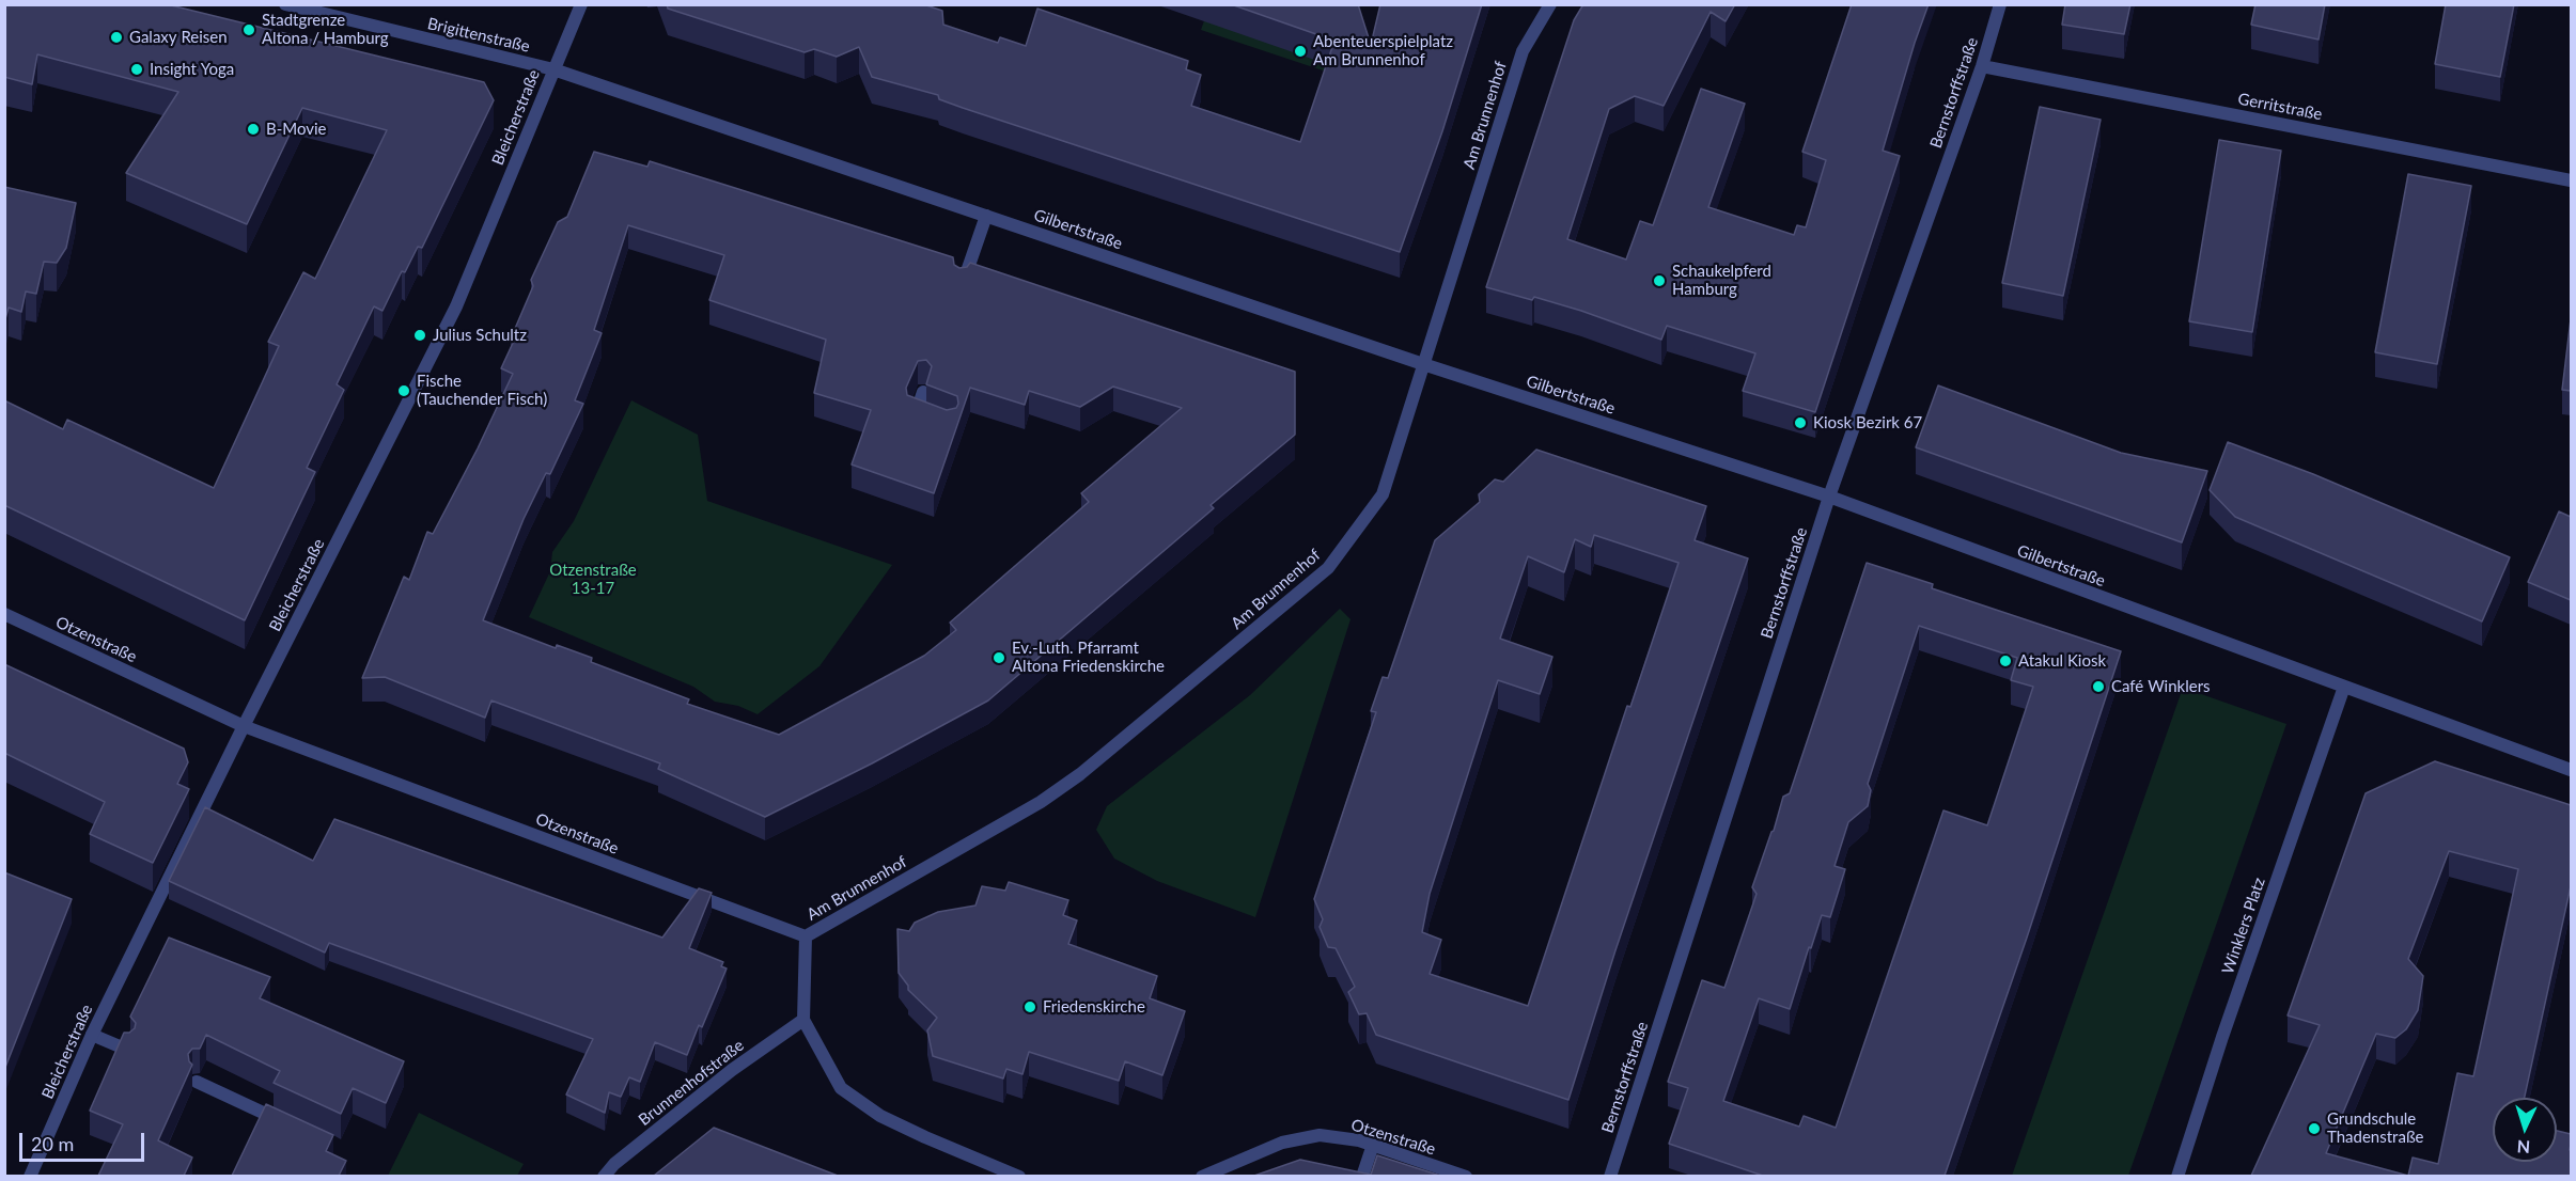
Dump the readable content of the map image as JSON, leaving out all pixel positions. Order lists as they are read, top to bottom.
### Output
{
  "streets": {
    "street": [
      "Brigittenstraße",
      "Bernstorffstraße",
      "Gerritstraße",
      "Am Brunnenhof",
      "Bleicherstraße",
      "Gilbertstraße",
      "Otzenstraße",
      "Winklers Platz",
      "Brunnenhofstraße"
    ]
  },
  "crossings": [
    ["Brigittenstraße", "Bleicherstraße"],
    ["Brigittenstraße", "Gilbertstraße"],
    ["Bernstorffstraße", "Gerritstraße"],
    ["Bernstorffstraße", "Gilbertstraße"],
    ["Am Brunnenhof", "Gilbertstraße"],
    ["Am Brunnenhof", "Otzenstraße"],
    ["Bleicherstraße", "Gilbertstraße"],
    ["Bleicherstraße", "Otzenstraße"],
    ["Gilbertstraße", "Winklers Platz"]
  ],
  "parks": ["Otzenstraße 13-17"],
  "places": [
    "Stadtgrenze Altona / Hamburg",
    "Galaxy Reisen",
    "Abenteuerspielplatz Am Brunnenhof",
    "Insight Yoga",
    "B-Movie",
    "Schaukelpferd Hamburg",
    "Julius Schultz",
    "Fische (Tauchender Fisch)",
    "Kiosk Bezirk 67",
    "Ev.-Luth. Pfarramt Altona Friedenskirche",
    "Atakul Kiosk",
    "Café Winklers",
    "Friedenskirche",
    "Grundschule Thadenstraße"
  ],
  "scale_bar": "20 m",
  "north": "bottom"
}
